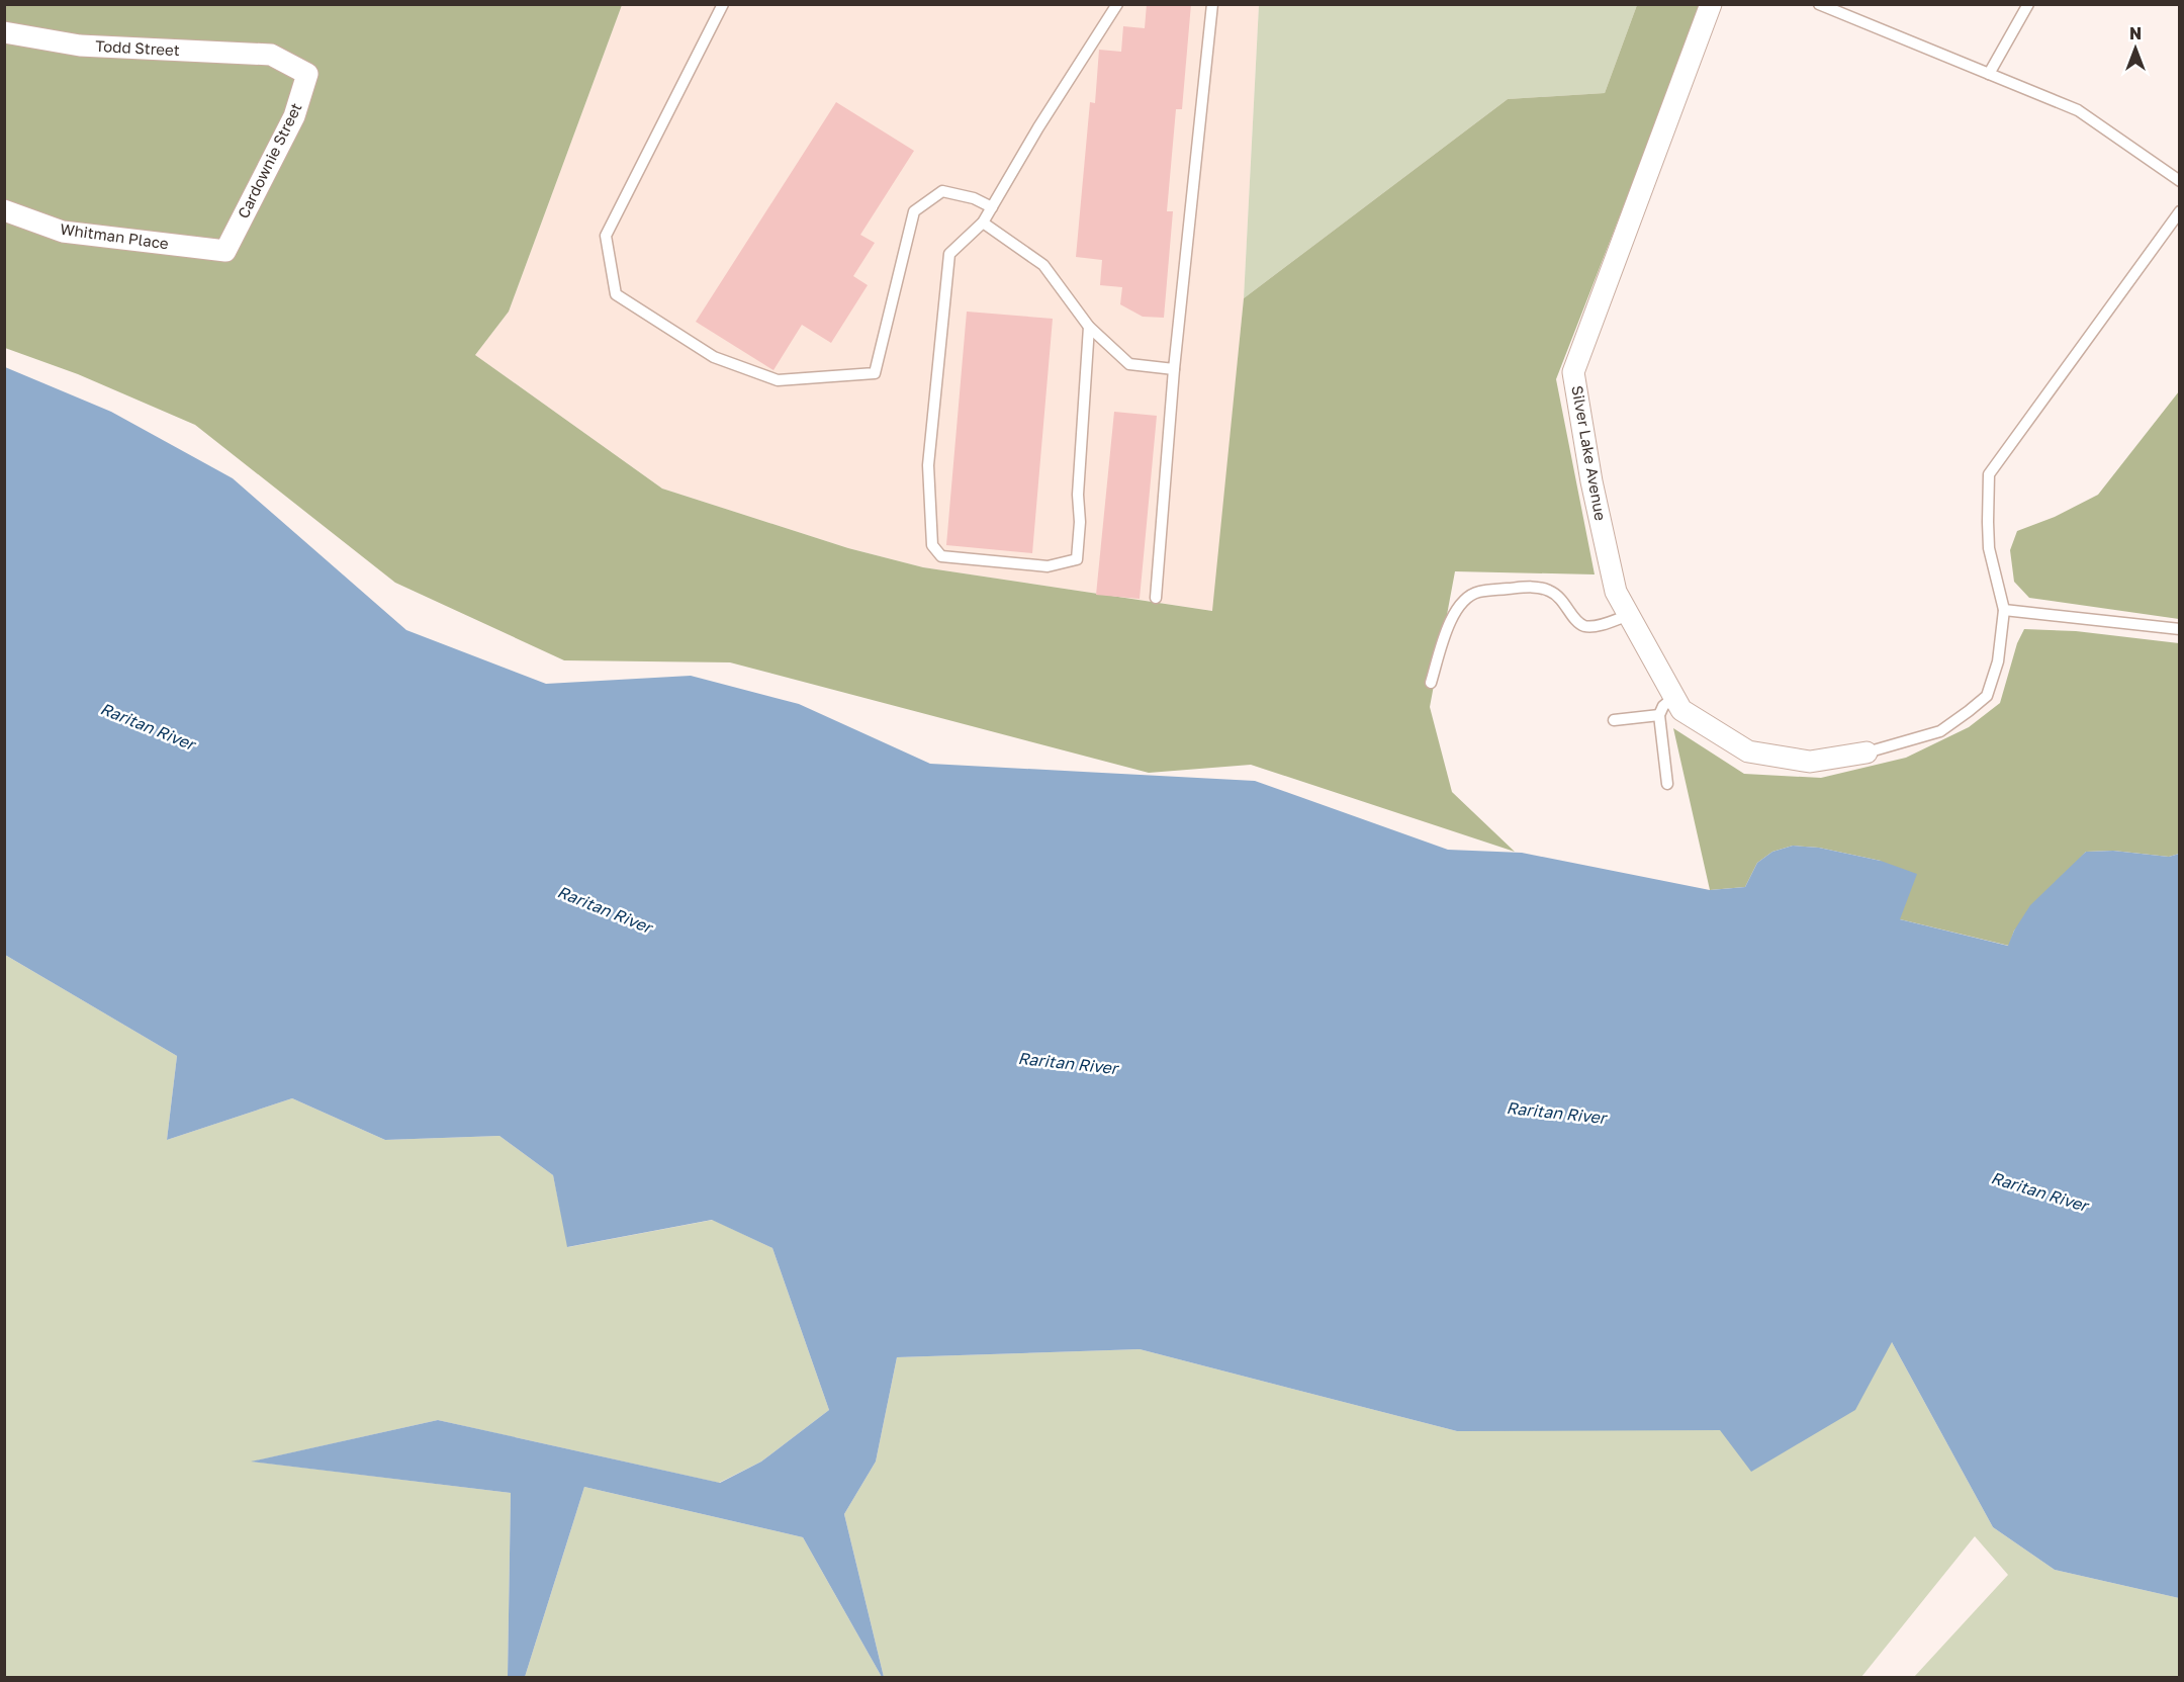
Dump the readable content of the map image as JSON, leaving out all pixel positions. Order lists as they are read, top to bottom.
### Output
{
  "streets": {
    "street": [
      "Todd Street",
      "Cardownie Street",
      "Whitman Place",
      "Silver Lake Avenue"
    ]
  },
  "crossings": [
    ["Todd Street", "Cardownie Street"],
    ["Cardownie Street", "Whitman Place"]
  ],
  "water": ["Raritan River"],
  "north": "top"
}
